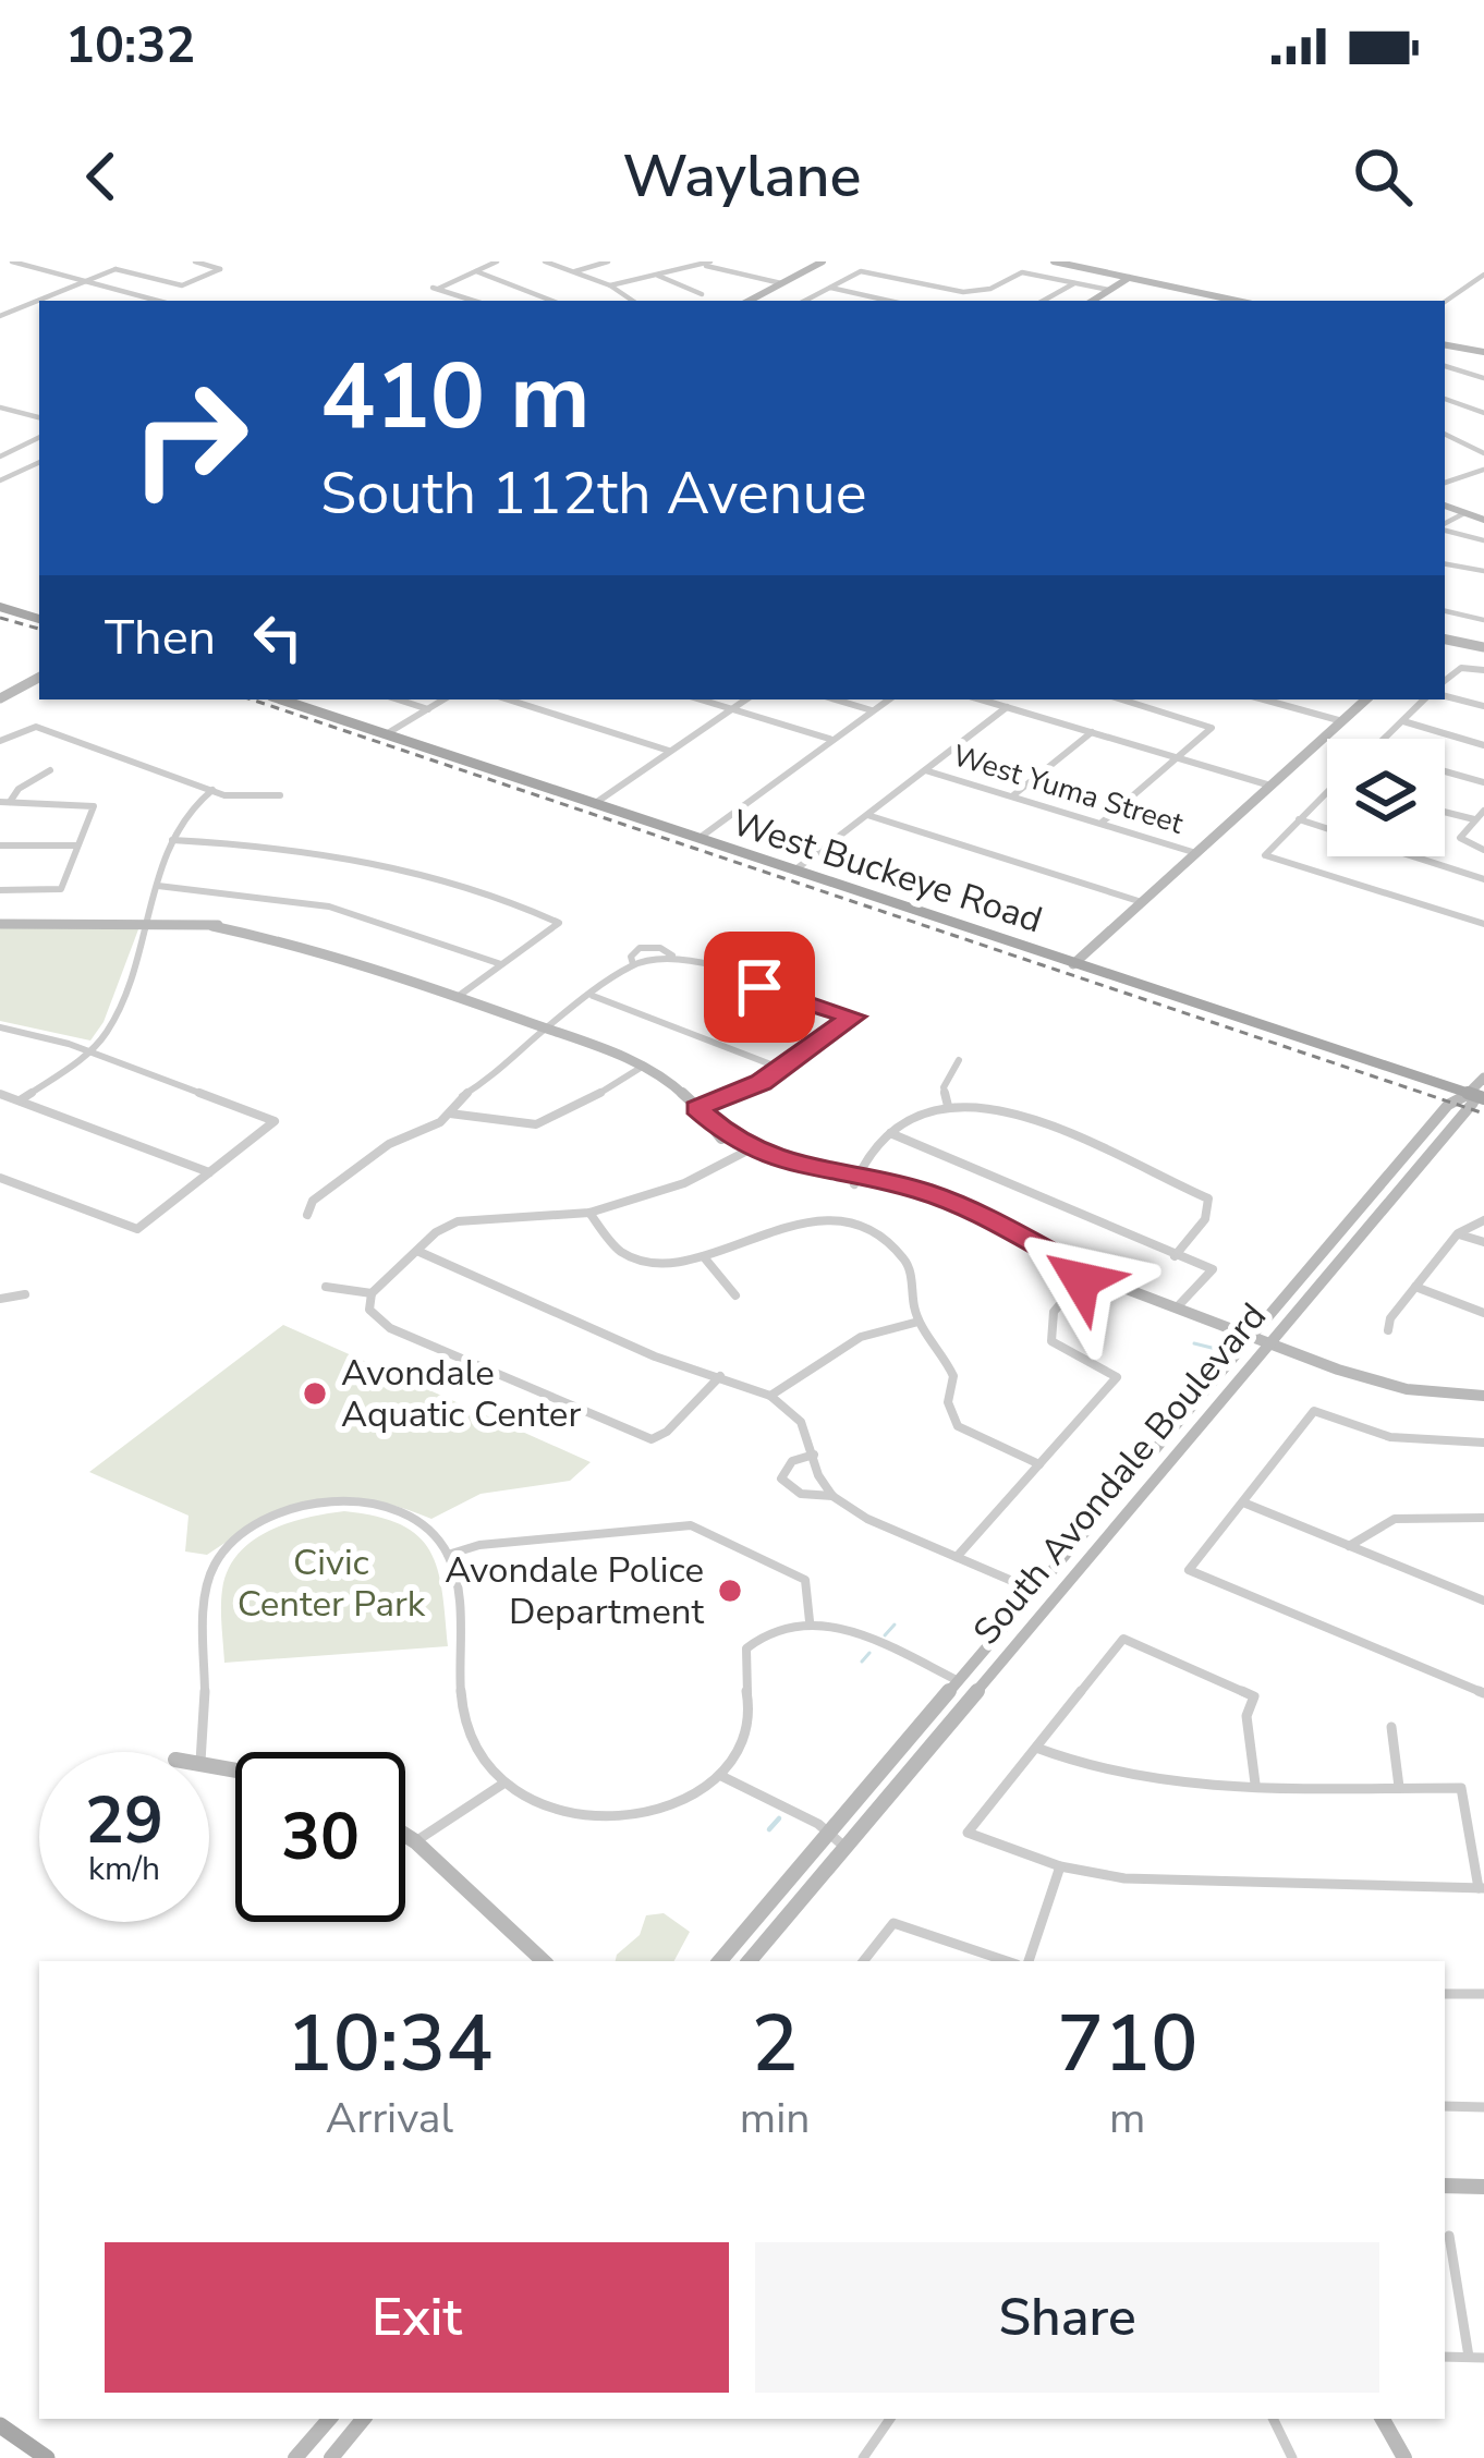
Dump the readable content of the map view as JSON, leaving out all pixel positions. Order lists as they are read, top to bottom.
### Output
{
  "streets": {
    "main road": ["West Buckeye Road", "South Avondale Boulevard"],
    "street": ["West Yuma Street"]
  },
  "crossings": [
    ["West Buckeye Road", "South Avondale Boulevard"]
  ],
  "parks": ["Civic Center Park"],
  "places": ["Avondale Aquatic Center", "Avondale Police Department"],
  "page": {
    "status": "10:32",
    "header": "Waylane",
    "turn": ["410 m", "South 112th Avenue"],
    "then": "Then",
    "speed": "29 km/h",
    "limit": "30",
    "eta": [
      "10:34",
      "Arrival",
      "2",
      "min",
      "710",
      "m"
    ],
    "buttons": ["Exit", "Share"]
  }
}
